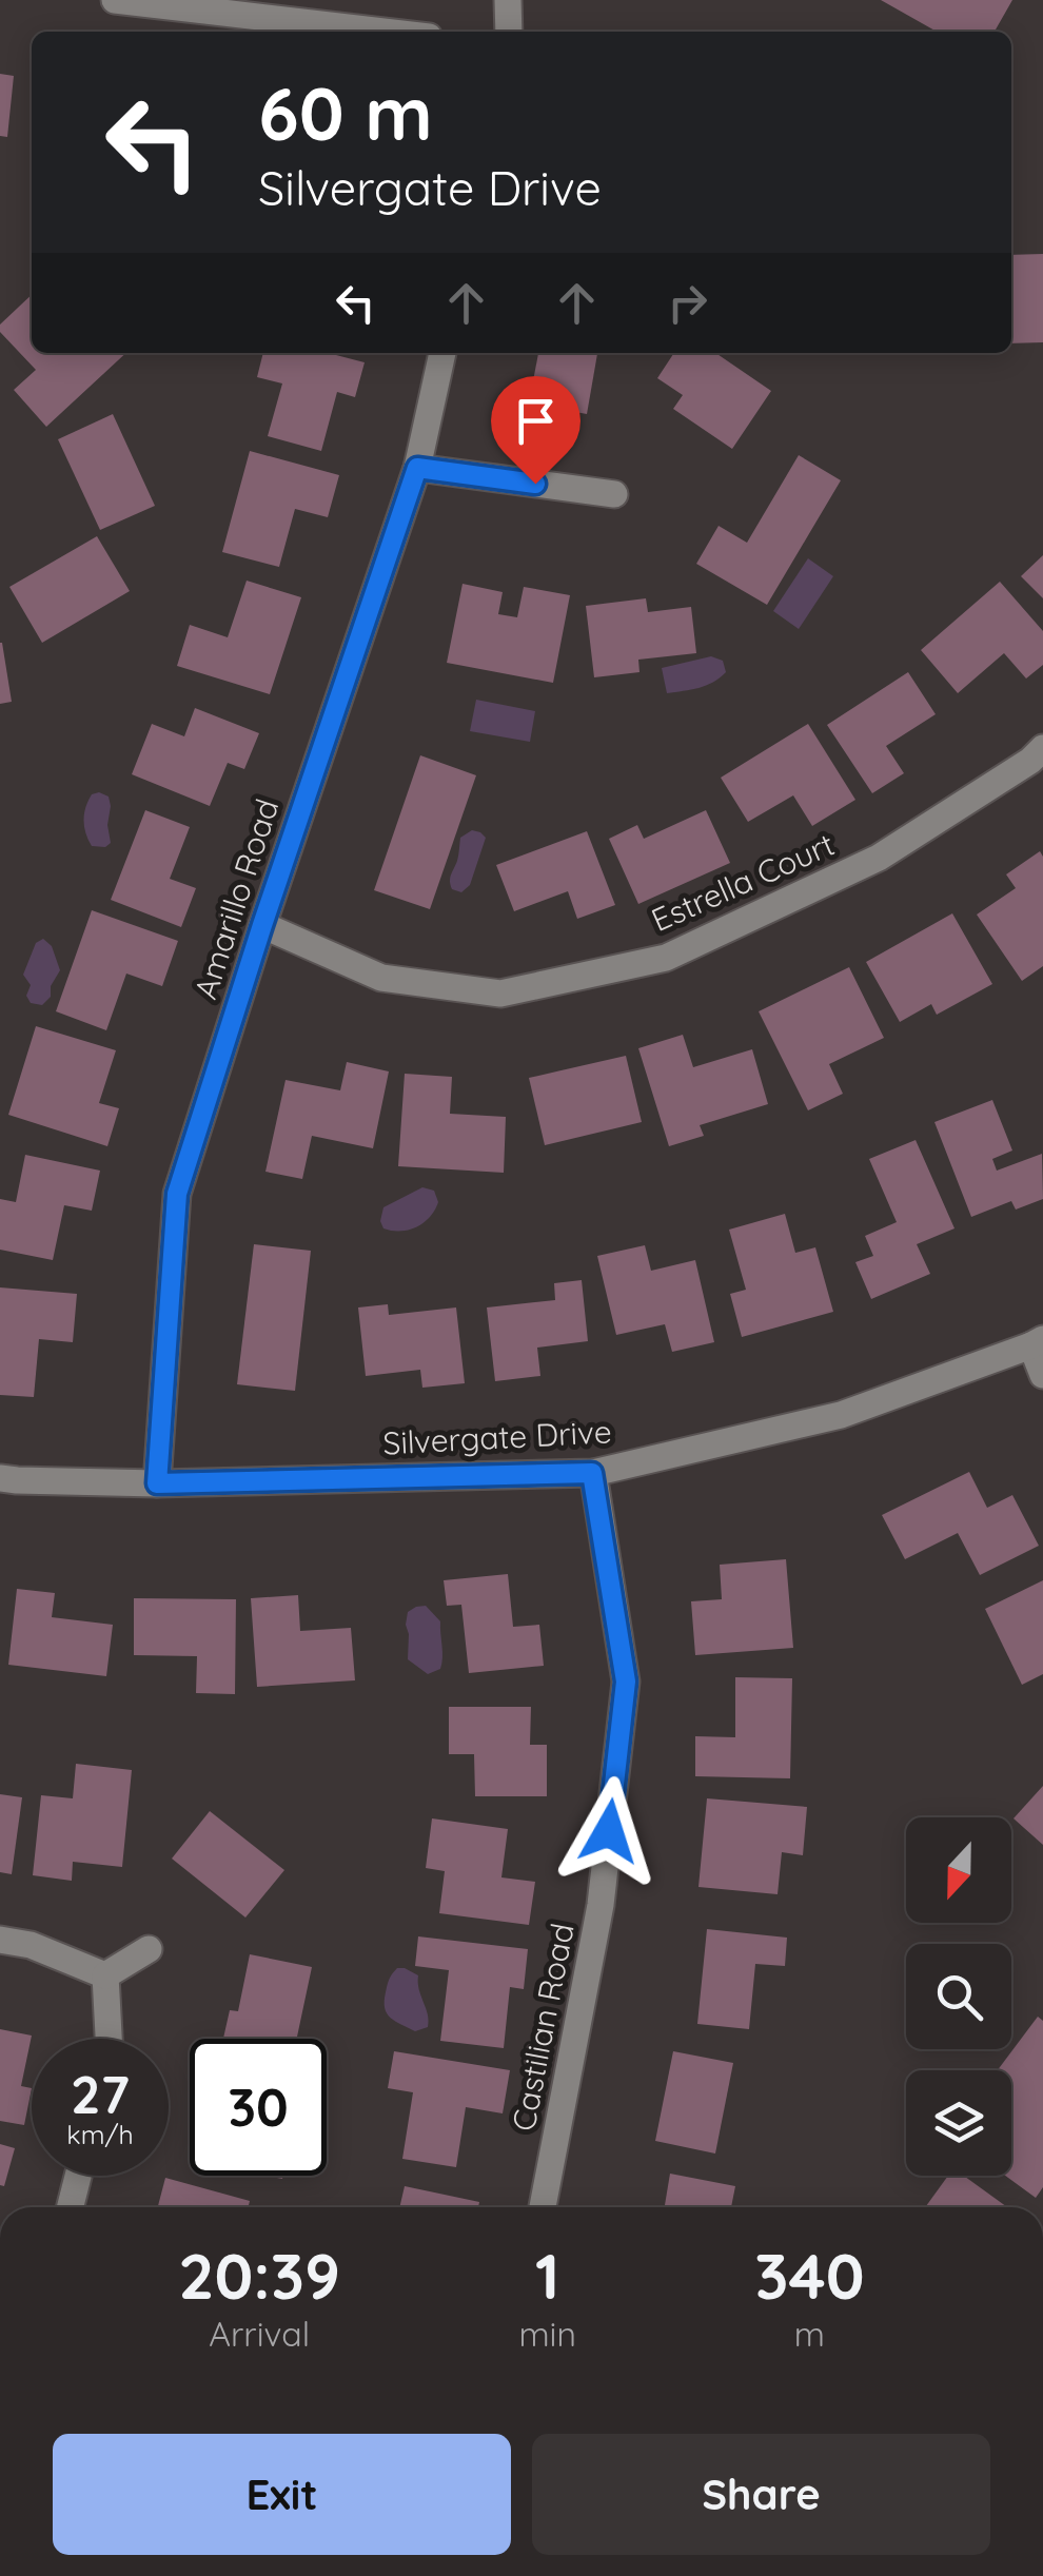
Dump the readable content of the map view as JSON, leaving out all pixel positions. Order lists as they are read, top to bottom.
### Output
{
  "streets": {
    "street": [
      "Estrella Court",
      "Amarillo Road",
      "Silvergate Drive",
      "Castilian Road"
    ]
  },
  "crossings": [
    ["Estrella Court", "Amarillo Road"],
    ["Amarillo Road", "Silvergate Drive"],
    ["Silvergate Drive", "Castilian Road"]
  ],
  "north": "bottom",
  "page": {
    "turn": ["60 m", "Silvergate Drive"],
    "speed": "27 km/h",
    "limit": "30",
    "eta": [
      "20:39",
      "Arrival",
      "1",
      "min",
      "340",
      "m"
    ],
    "buttons": ["Exit", "Share"]
  }
}
